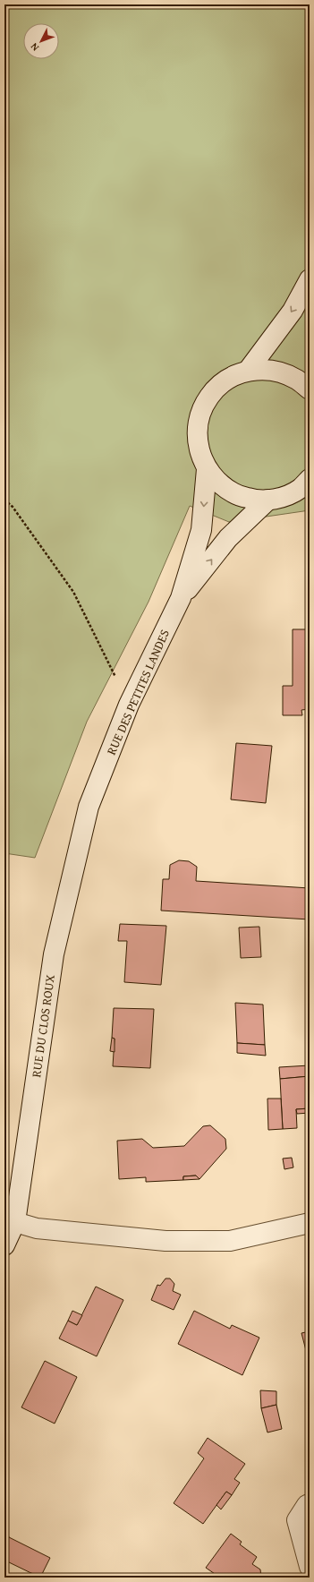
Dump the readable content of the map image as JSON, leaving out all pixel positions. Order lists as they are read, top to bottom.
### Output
{
  "streets": {
    "main road": ["RUE DES PETITES LANDES", "RUE DU CLOS ROUX"]
  },
  "crossings": [
    ["RUE DES PETITES LANDES", "RUE DU CLOS ROUX"]
  ],
  "north": "bottom left"
}
